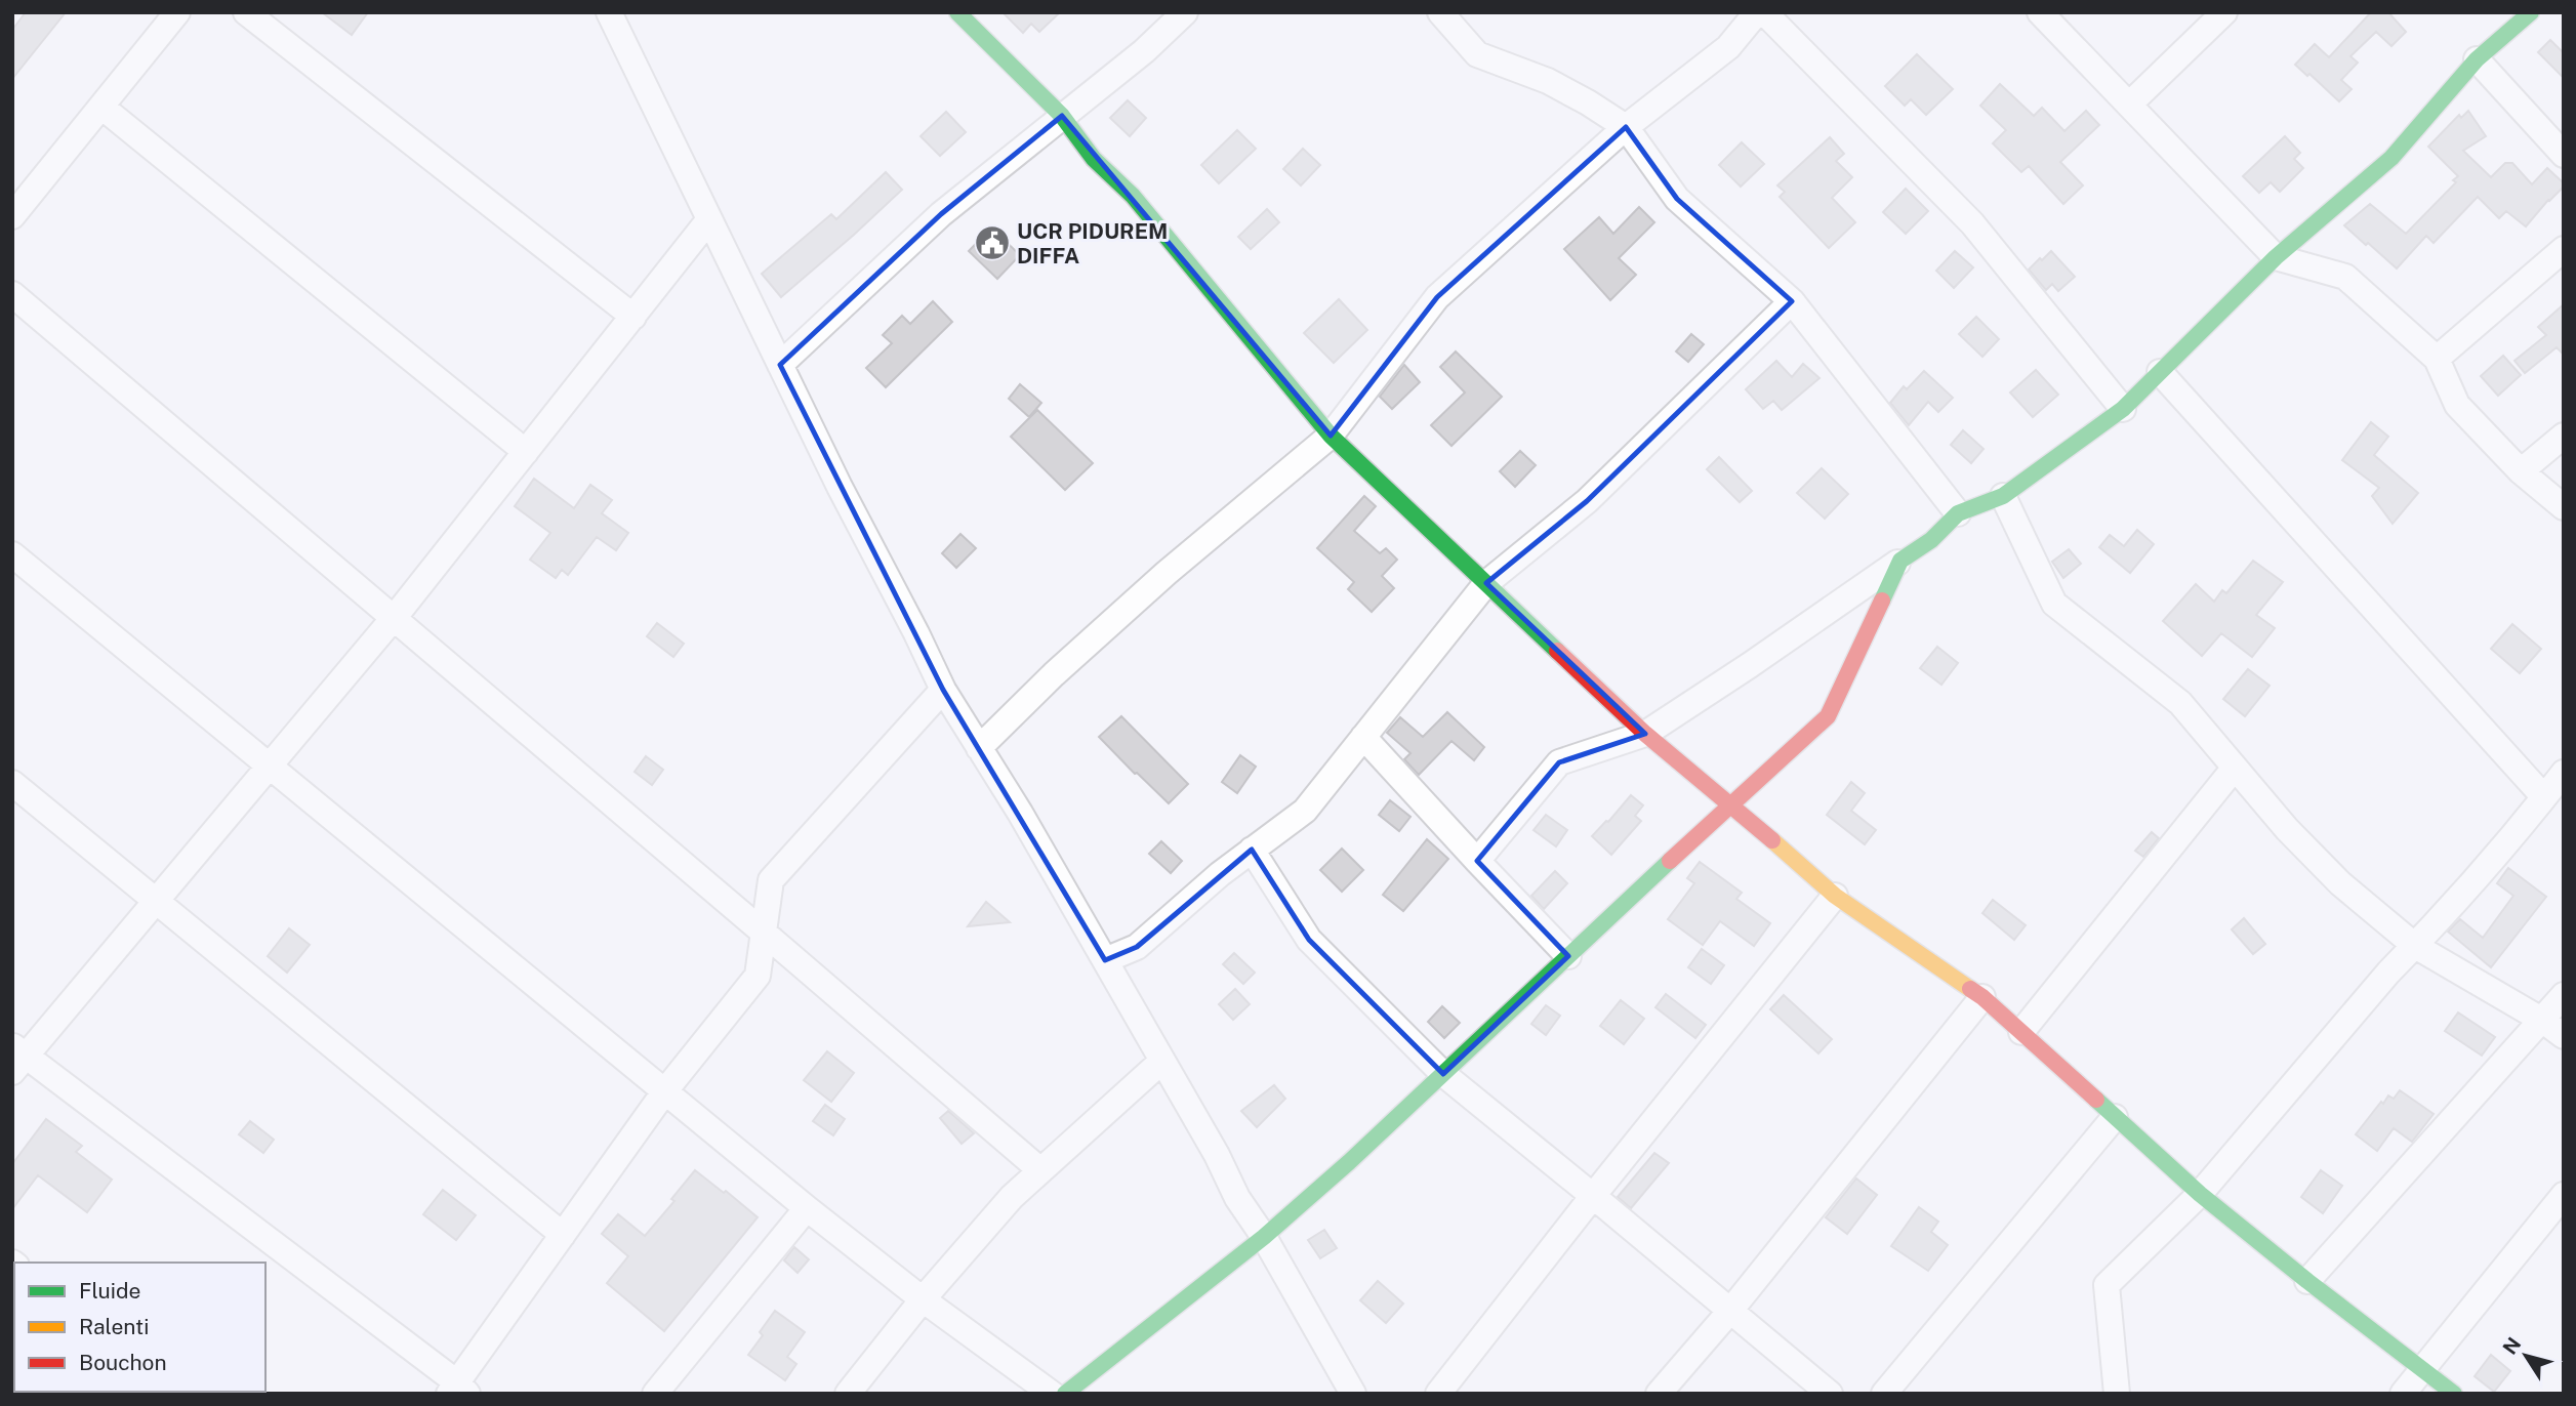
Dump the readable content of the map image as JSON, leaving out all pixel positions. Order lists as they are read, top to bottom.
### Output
{
  "places": {
    "public building": ["UCR PIDUREM DIFFA"]
  },
  "legend": ["Fluide", "Ralenti", "Bouchon"],
  "north": "top left"
}
